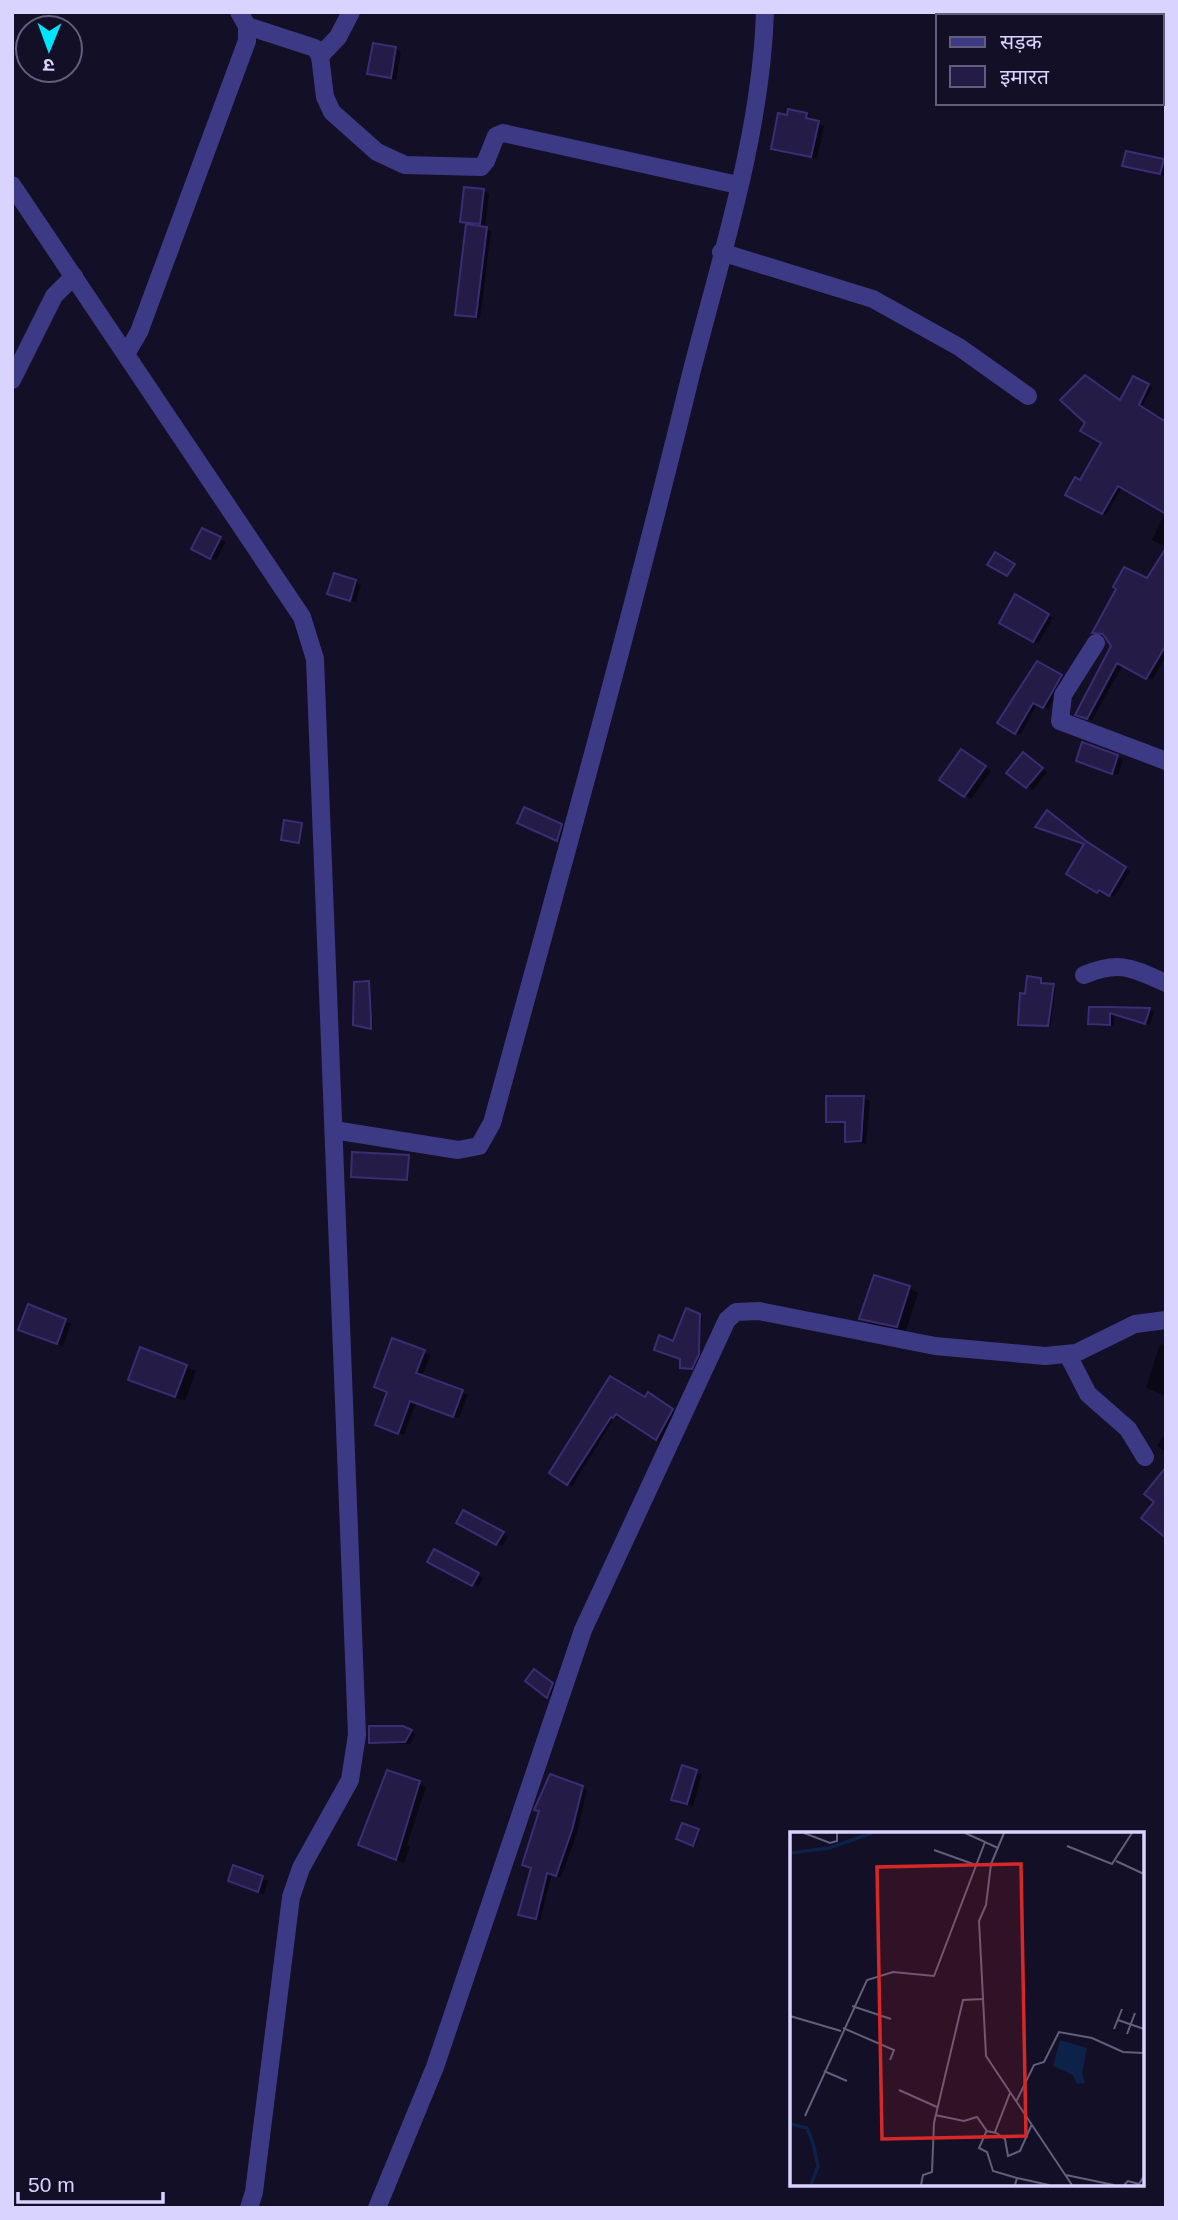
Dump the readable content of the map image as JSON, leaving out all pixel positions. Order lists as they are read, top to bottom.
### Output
{
  "legend": ["सड़क", "इमारत"],
  "scale_bar": "50 m",
  "north": "bottom"
}
